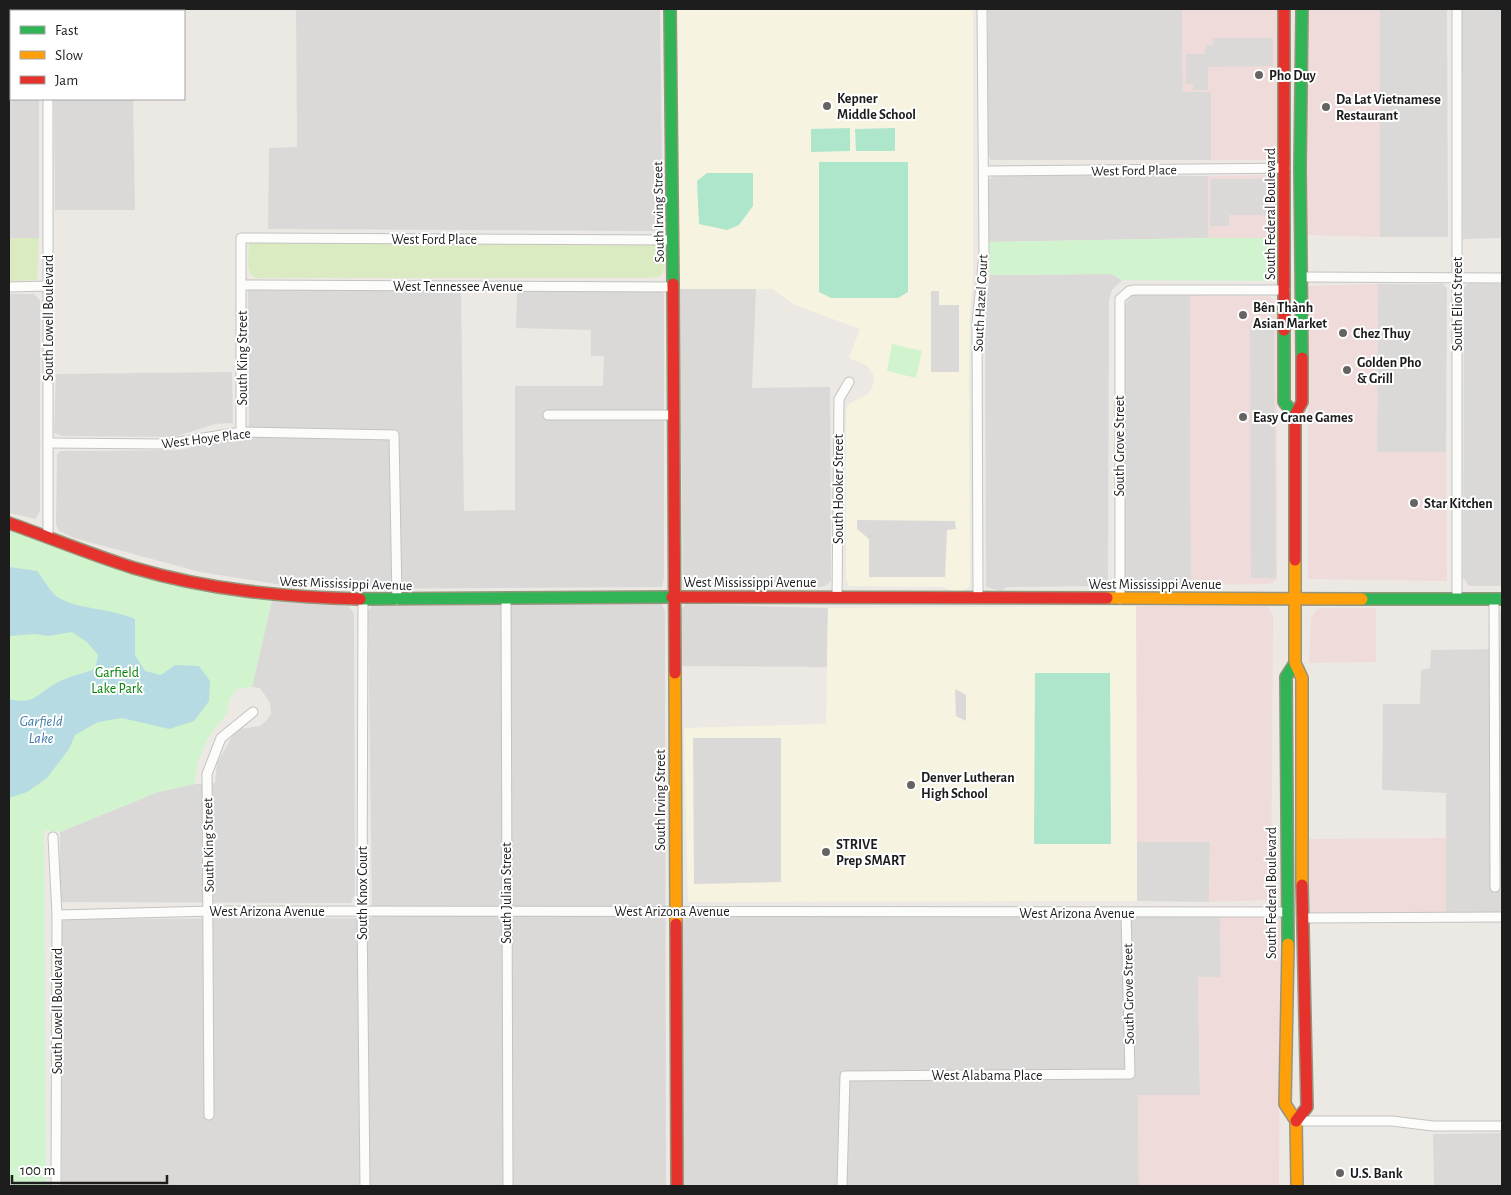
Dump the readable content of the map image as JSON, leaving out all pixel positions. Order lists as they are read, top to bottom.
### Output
{
  "streets": {
    "street": [
      "West Ford Place",
      "South Irving Street",
      "South Federal Boulevard",
      "West Tennessee Avenue",
      "South Hazel Court",
      "South Eliot Street",
      "South Lowell Boulevard",
      "South King Street",
      "West Hoye Place",
      "South Grove Street",
      "South Hooker Street",
      "West Mississippi Avenue",
      "South Knox Court",
      "South Julian Street",
      "West Arizona Avenue",
      "West Alabama Place"
    ]
  },
  "crossings": [
    ["West Ford Place", "South Irving Street"],
    ["West Ford Place", "South Federal Boulevard"],
    ["West Ford Place", "West Tennessee Avenue"],
    ["West Ford Place", "South Hazel Court"],
    ["West Ford Place", "South King Street"],
    ["South Irving Street", "West Tennessee Avenue"],
    ["South Irving Street", "West Mississippi Avenue"],
    ["South Irving Street", "West Arizona Avenue"],
    ["South Federal Boulevard", "South Grove Street"],
    ["South Federal Boulevard", "West Mississippi Avenue"],
    ["South Federal Boulevard", "West Arizona Avenue"],
    ["West Tennessee Avenue", "South King Street"],
    ["South Hazel Court", "West Mississippi Avenue"],
    ["South Eliot Street", "West Mississippi Avenue"],
    ["South Lowell Boulevard", "West Hoye Place"],
    ["South Lowell Boulevard", "West Mississippi Avenue"],
    ["South Lowell Boulevard", "West Arizona Avenue"],
    ["South King Street", "West Hoye Place"],
    ["South King Street", "West Arizona Avenue"],
    ["West Hoye Place", "West Mississippi Avenue"],
    ["South Grove Street", "West Mississippi Avenue"],
    ["South Grove Street", "West Arizona Avenue"],
    ["South Grove Street", "West Alabama Place"],
    ["South Hooker Street", "West Mississippi Avenue"],
    ["West Mississippi Avenue", "South Knox Court"],
    ["West Mississippi Avenue", "South Julian Street"],
    ["South Knox Court", "West Arizona Avenue"],
    ["South Julian Street", "West Arizona Avenue"]
  ],
  "water": ["Garfield Lake"],
  "parks": ["Garfield Lake Park"],
  "places": [
    "Pho Duy",
    "Kepner Middle School",
    "Da Lat Vietnamese Restaurant",
    "Bên Thành Asian Market",
    "Chez Thuy",
    "Golden Pho & Grill",
    "Easy Crane Games",
    "Star Kitchen",
    "Denver Lutheran High School",
    "STRIVE Prep SMART",
    "U.S. Bank"
  ],
  "legend": ["Fast", "Slow", "Jam"],
  "scale_bar": "100 m"
}
